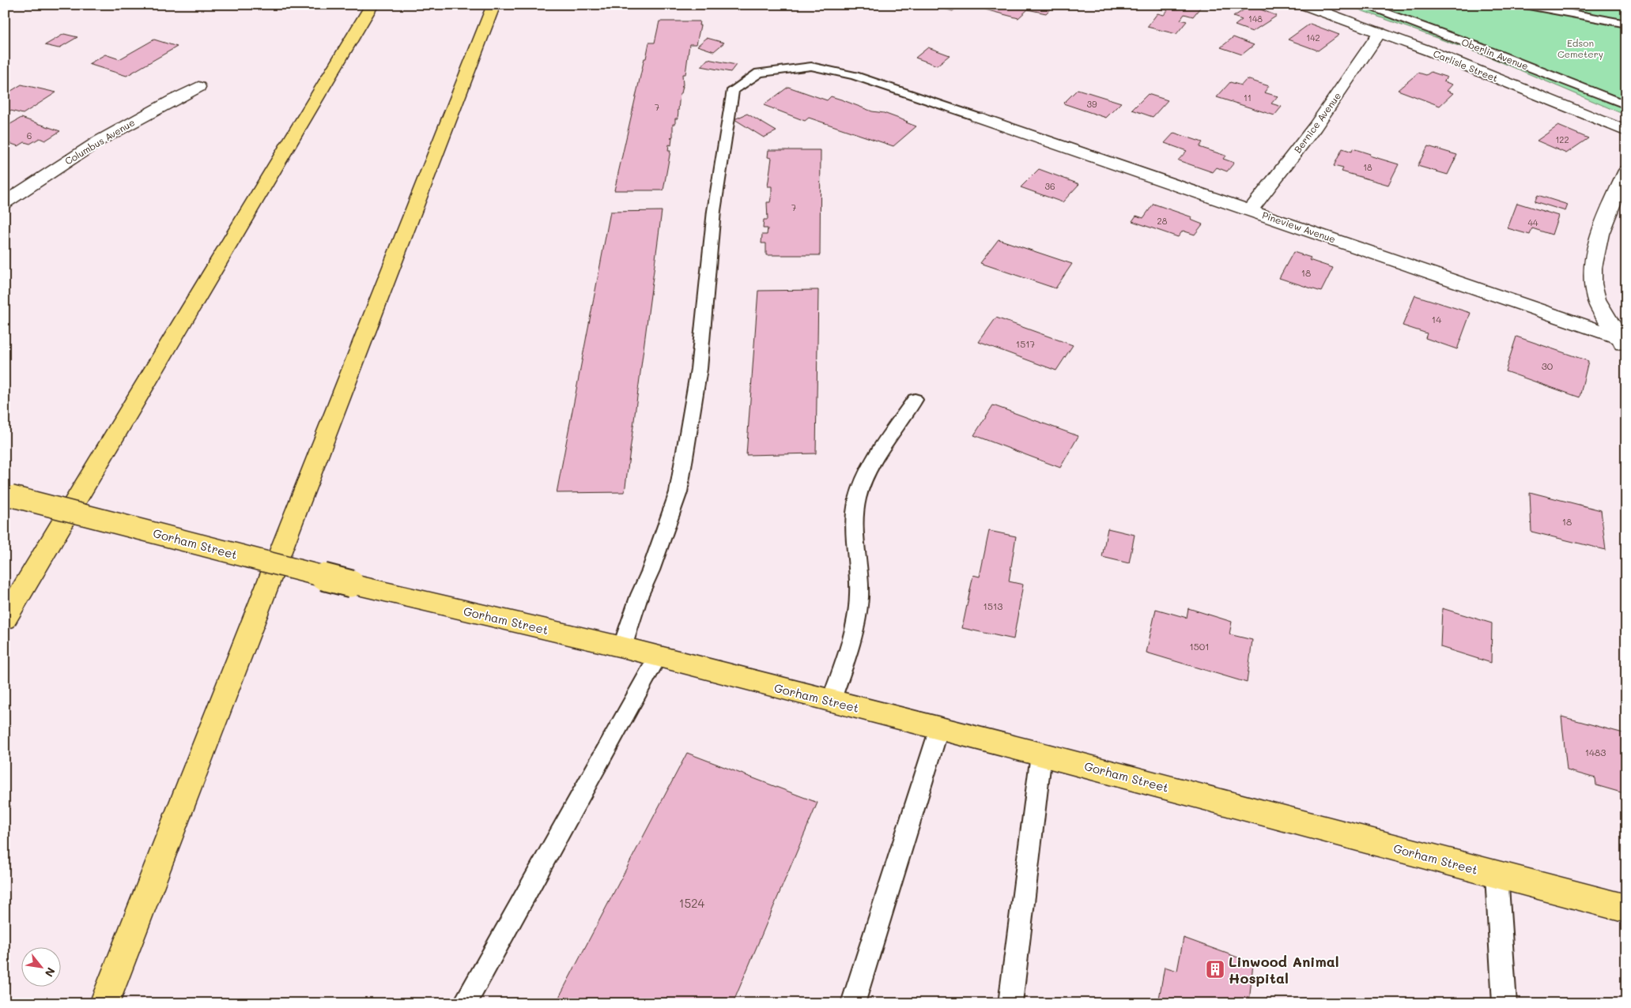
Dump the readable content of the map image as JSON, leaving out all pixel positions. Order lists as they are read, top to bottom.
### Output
{
  "streets": {
    "main road": ["Gorham Street"],
    "street": [
      "Carlisle Street",
      "Bernice Avenue",
      "Columbus Avenue",
      "Pineview Avenue"
    ],
    "lane": ["Oberlin Avenue"]
  },
  "crossings": [
    ["Carlisle Street", "Bernice Avenue"],
    ["Bernice Avenue", "Pineview Avenue"]
  ],
  "parks": ["Edson Cemetery"],
  "places": {
    "building": ["Linwood Animal Hospital"]
  },
  "house_numbers": [
    "148",
    "142",
    "11",
    "39",
    "7",
    "6",
    "122",
    "18",
    "36",
    "7",
    "28",
    "44",
    "18",
    "14",
    "1517",
    "30",
    "18",
    "1513",
    "1501",
    "1483",
    "1524"
  ],
  "north": "bottom right"
}
